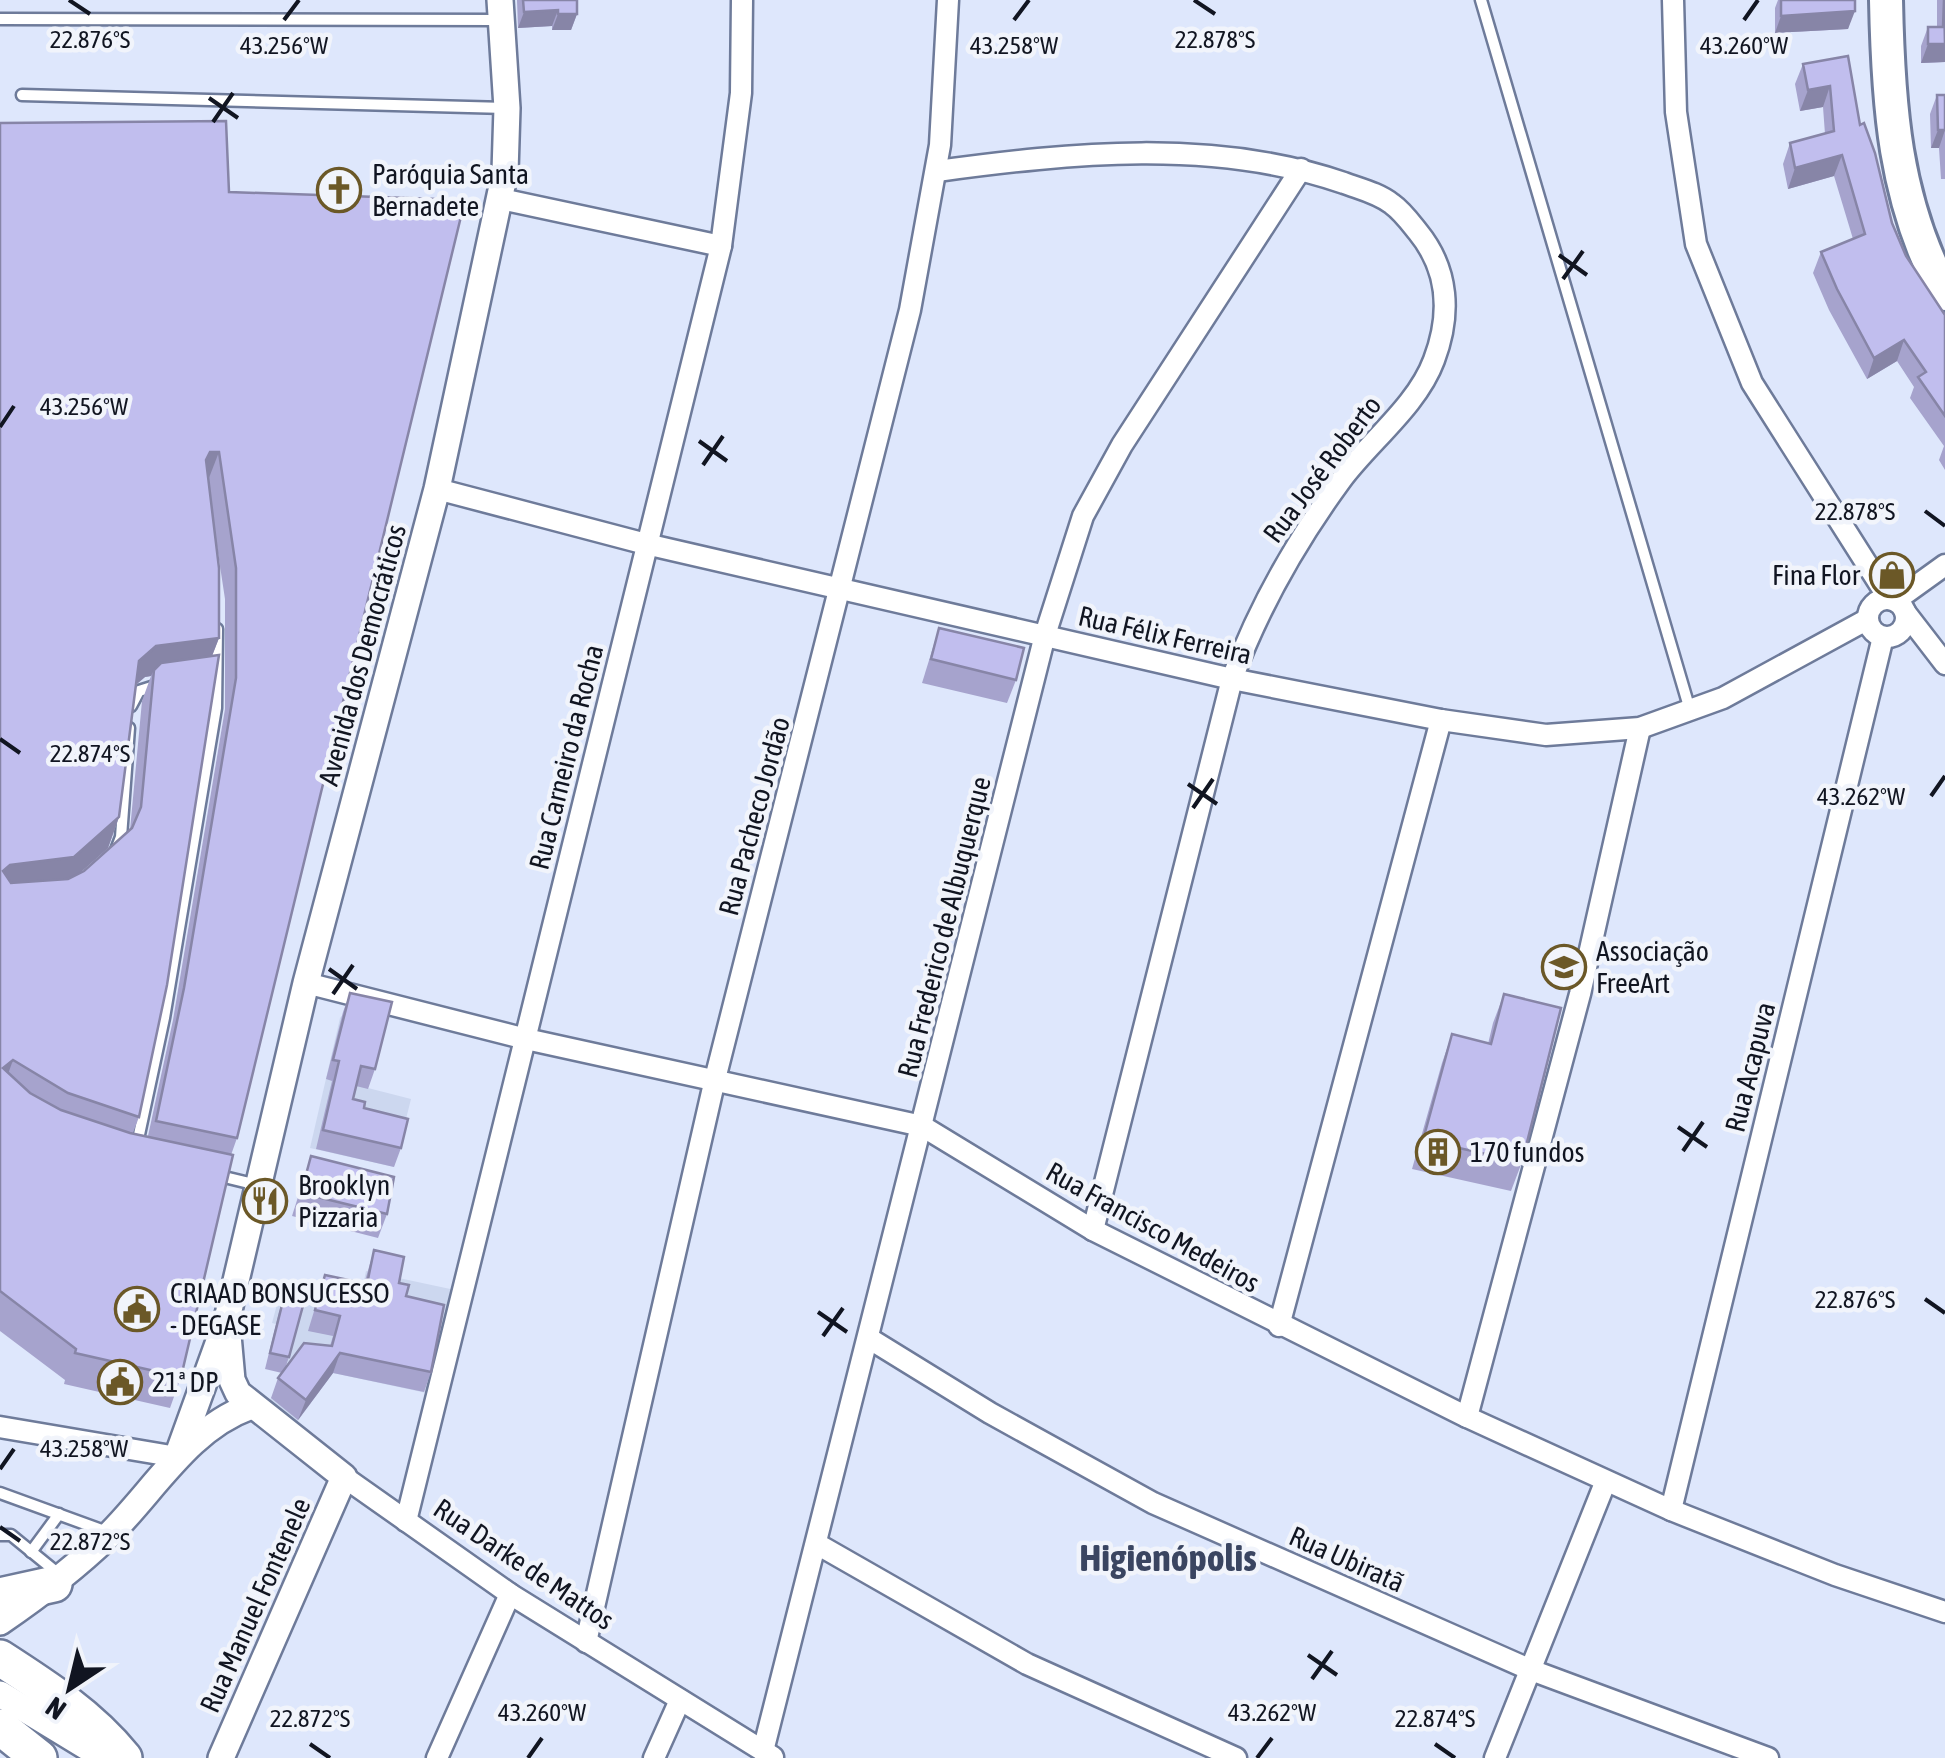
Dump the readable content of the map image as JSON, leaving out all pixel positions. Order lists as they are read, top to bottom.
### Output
{
  "streets": {
    "street": [
      "Rua José Roberto",
      "Rua Félix Ferreira",
      "Avenida dos Democráticos",
      "Rua Carneiro da Rocha",
      "Rua Pacheco Jordão",
      "Rua Frederico de Albuquerque",
      "Rua Acapuva",
      "Rua Francisco Medeiros",
      "Rua Ubiratã",
      "Rua Darke de Mattos",
      "Rua Manuel Fontenele"
    ]
  },
  "crossings": [
    ["Rua José Roberto", "Rua Félix Ferreira"],
    ["Rua José Roberto", "Rua Pacheco Jordão"],
    ["Rua José Roberto", "Rua Frederico de Albuquerque"],
    ["Rua José Roberto", "Rua Francisco Medeiros"],
    ["Rua Félix Ferreira", "Avenida dos Democráticos"],
    ["Rua Félix Ferreira", "Rua Carneiro da Rocha"],
    ["Rua Félix Ferreira", "Rua Pacheco Jordão"],
    ["Rua Félix Ferreira", "Rua Frederico de Albuquerque"],
    ["Rua Félix Ferreira", "Rua Acapuva"],
    ["Avenida dos Democráticos", "Rua Francisco Medeiros"],
    ["Avenida dos Democráticos", "Rua Darke de Mattos"],
    ["Rua Carneiro da Rocha", "Rua Francisco Medeiros"],
    ["Rua Carneiro da Rocha", "Rua Darke de Mattos"],
    ["Rua Pacheco Jordão", "Rua Francisco Medeiros"],
    ["Rua Pacheco Jordão", "Rua Darke de Mattos"],
    ["Rua Frederico de Albuquerque", "Rua Francisco Medeiros"],
    ["Rua Frederico de Albuquerque", "Rua Ubiratã"],
    ["Rua Frederico de Albuquerque", "Rua Darke de Mattos"],
    ["Rua Acapuva", "Rua Francisco Medeiros"],
    ["Rua Darke de Mattos", "Rua Manuel Fontenele"]
  ],
  "districts": ["Higienópolis"],
  "places": {
    "church": ["Paróquia Santa Bernadete"],
    "shop": ["Fina Flor"],
    "school or university": ["Associação FreeArt"],
    "building": ["170 fundos"],
    "restaurant": ["Brooklyn Pizzaria"],
    "public building": ["CRIAAD BONSUCESSO - DEGASE", "21ª DP"]
  },
  "north": "bottom left",
  "coordinates": [
    "22.876°S",
    "22.878°S",
    "43.256°W",
    "43.258°W",
    "43.260°W",
    "22.874°S",
    "43.262°W",
    "22.872°S"
  ]
}
